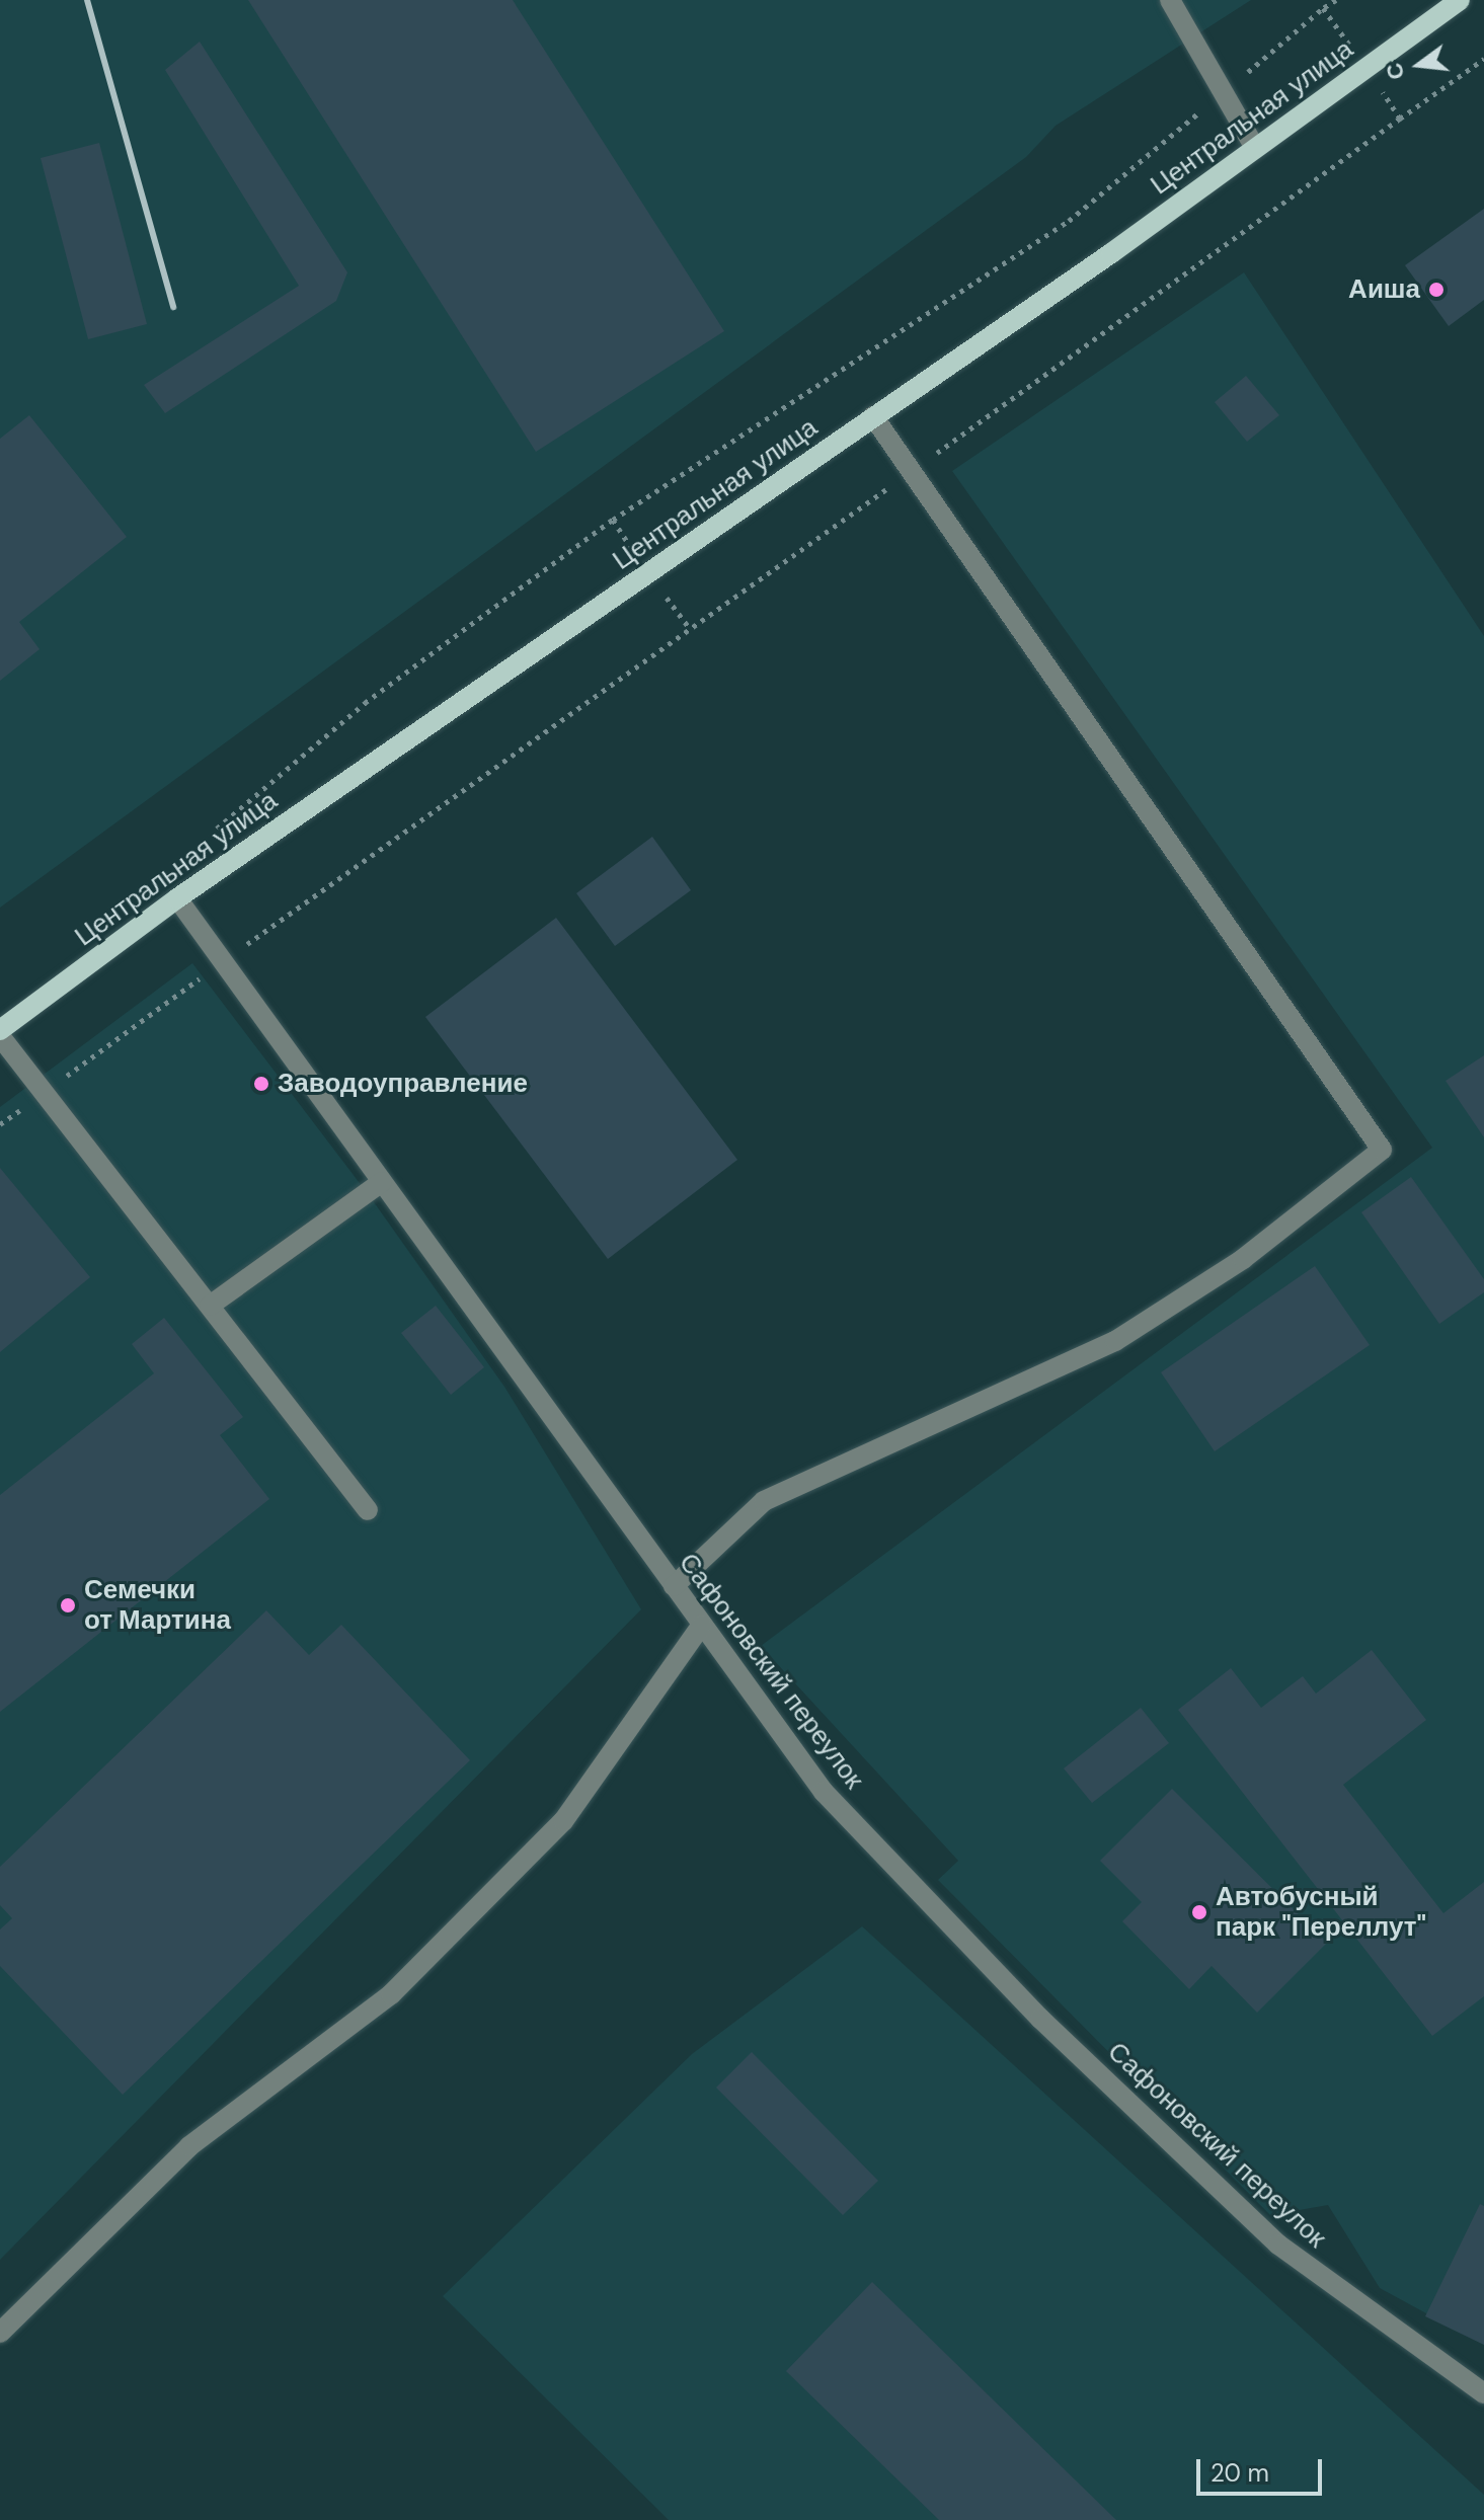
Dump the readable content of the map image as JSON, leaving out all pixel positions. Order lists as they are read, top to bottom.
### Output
{
  "streets": {
    "main road": ["Центральная улица"],
    "street": ["Сафоновский переулок"]
  },
  "crossings": [
    ["Центральная улица", "Сафоновский переулок"]
  ],
  "places": [
    "Аиша",
    "Заводоуправление",
    "Семечки от Мартина",
    "Автобусный парк \"Переллут\""
  ],
  "scale_bar": "20 m",
  "north": "left"
}
